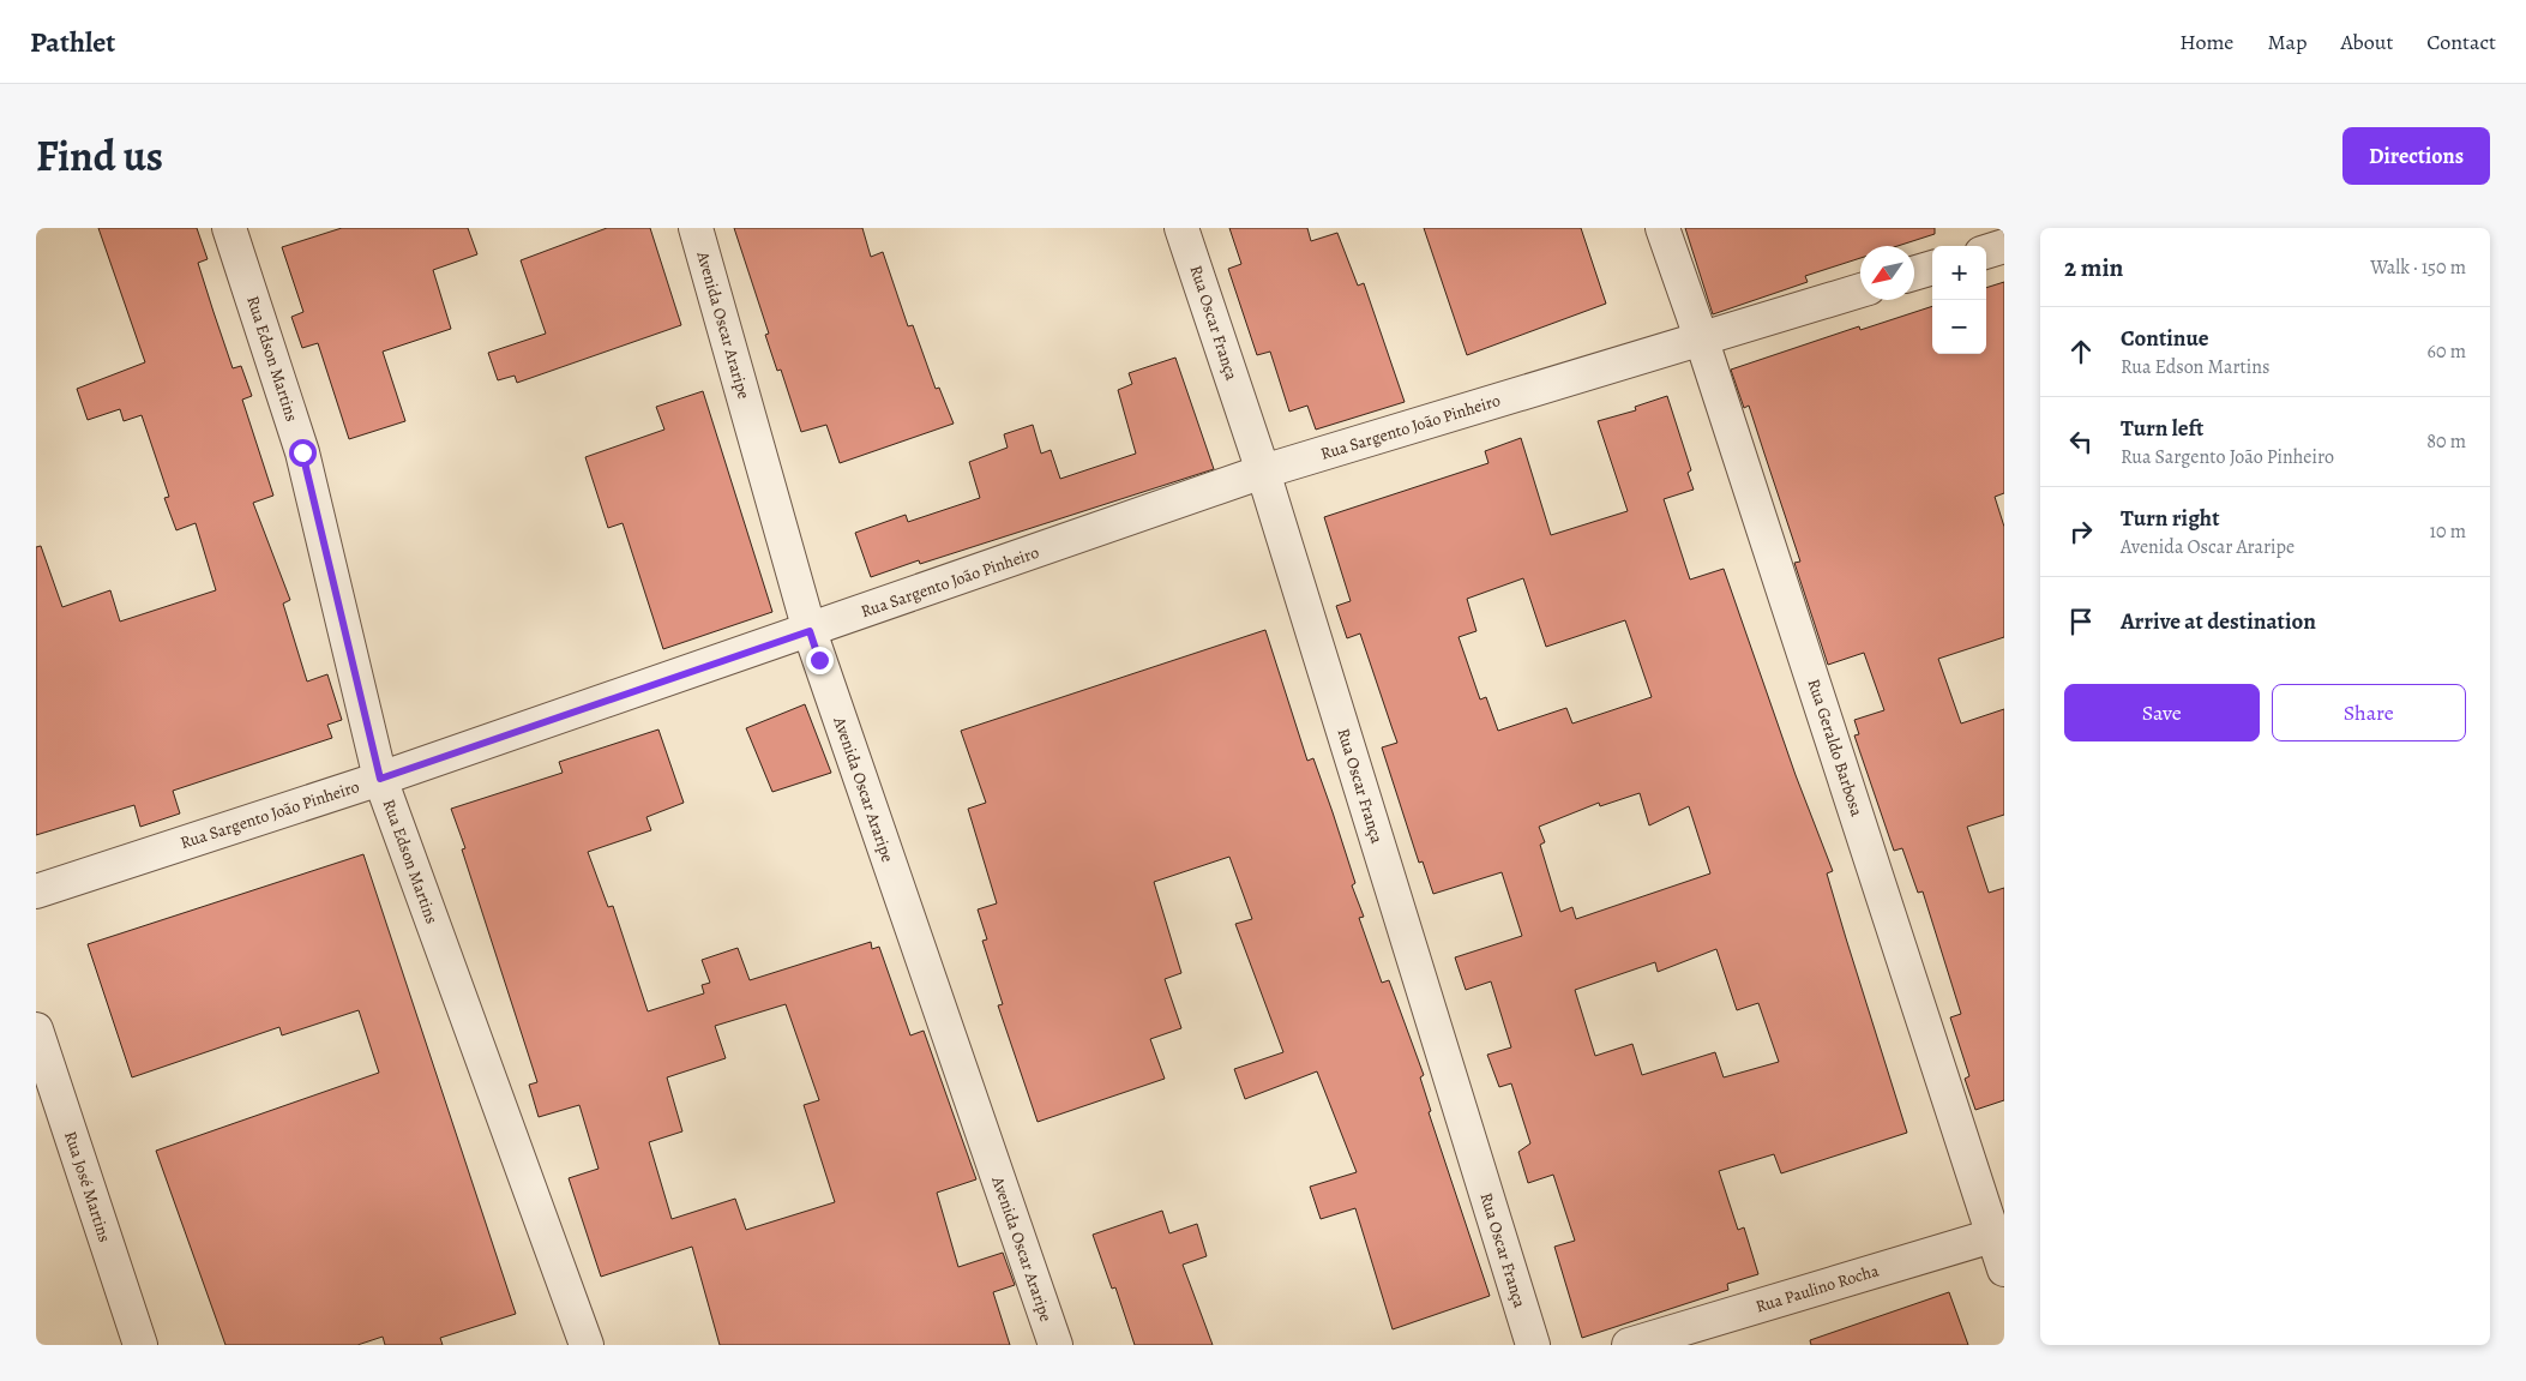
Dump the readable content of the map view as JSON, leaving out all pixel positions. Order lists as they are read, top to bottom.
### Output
{
  "streets": {
    "street": [
      "Rua Oscar França",
      "Avenida Oscar Araripe",
      "Rua Edson Martins",
      "Rua Sargento João Pinheiro",
      "Rua Geraldo Barbosa",
      "Rua José Martins",
      "Rua Paulino Rocha"
    ]
  },
  "crossings": [
    ["Rua Oscar França", "Rua Sargento João Pinheiro"],
    ["Avenida Oscar Araripe", "Rua Sargento João Pinheiro"],
    ["Rua Edson Martins", "Rua Sargento João Pinheiro"],
    ["Rua Sargento João Pinheiro", "Rua Geraldo Barbosa"],
    ["Rua Geraldo Barbosa", "Rua Paulino Rocha"]
  ],
  "north": "bottom left",
  "page": {
    "header": "Pathlet",
    "nav": [
      "Home",
      "Map",
      "About",
      "Contact"
    ],
    "title": "Find us",
    "buttons": [
      "Directions",
      ["Save", "Share"]
    ],
    "heading": ["2 min", "Walk · 150 m"],
    "map_buttons": ["+", "−"],
    "list": [
      ["Continue", "Rua Edson Martins", "60 m"],
      ["Turn left", "Rua Sargento João Pinheiro", "80 m"],
      ["Turn right", "Avenida Oscar Araripe", "10 m"],
      "Arrive at destination"
    ]
  }
}
